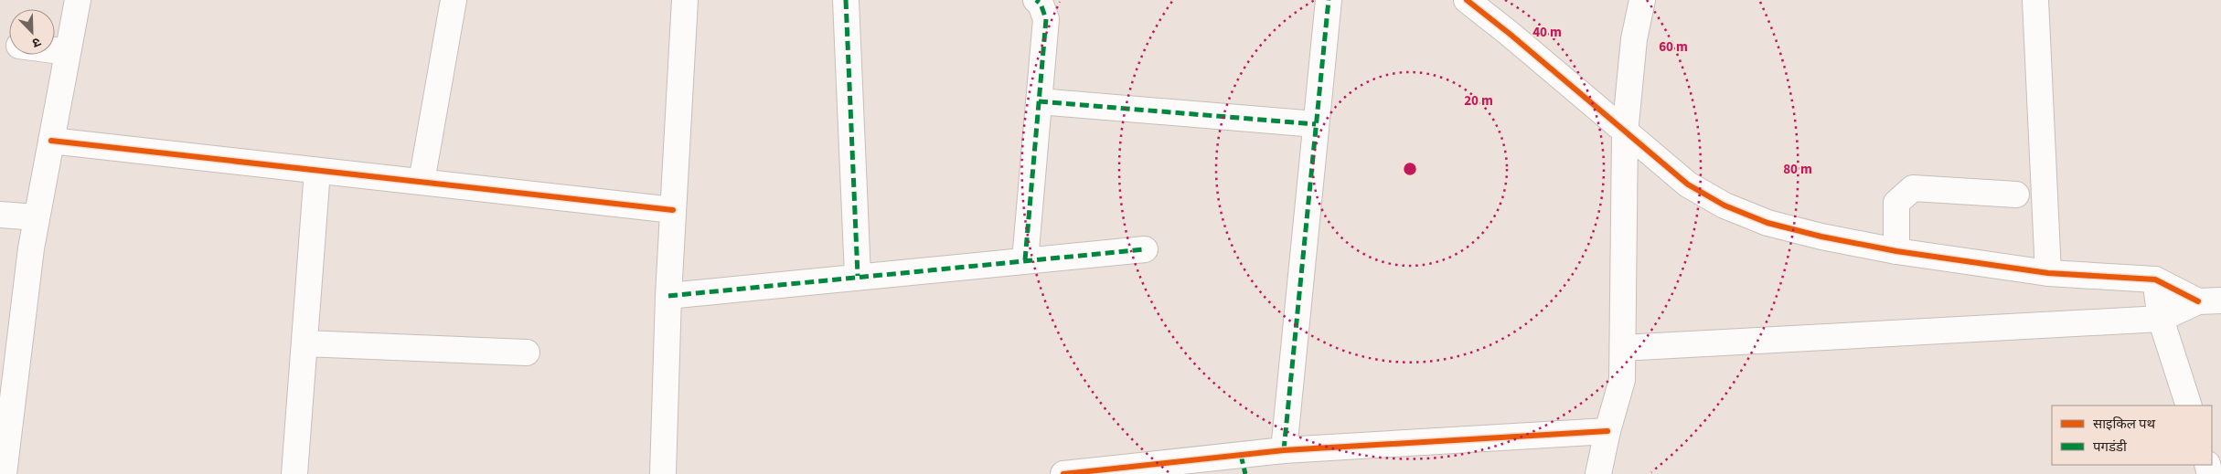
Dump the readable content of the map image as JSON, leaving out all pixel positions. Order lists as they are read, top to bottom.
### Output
{
  "legend": ["साइकिल पथ", "पगडंडी"],
  "north": "bottom right",
  "rings": [
    "40 m",
    "60 m",
    "20 m",
    "80 m"
  ]
}
